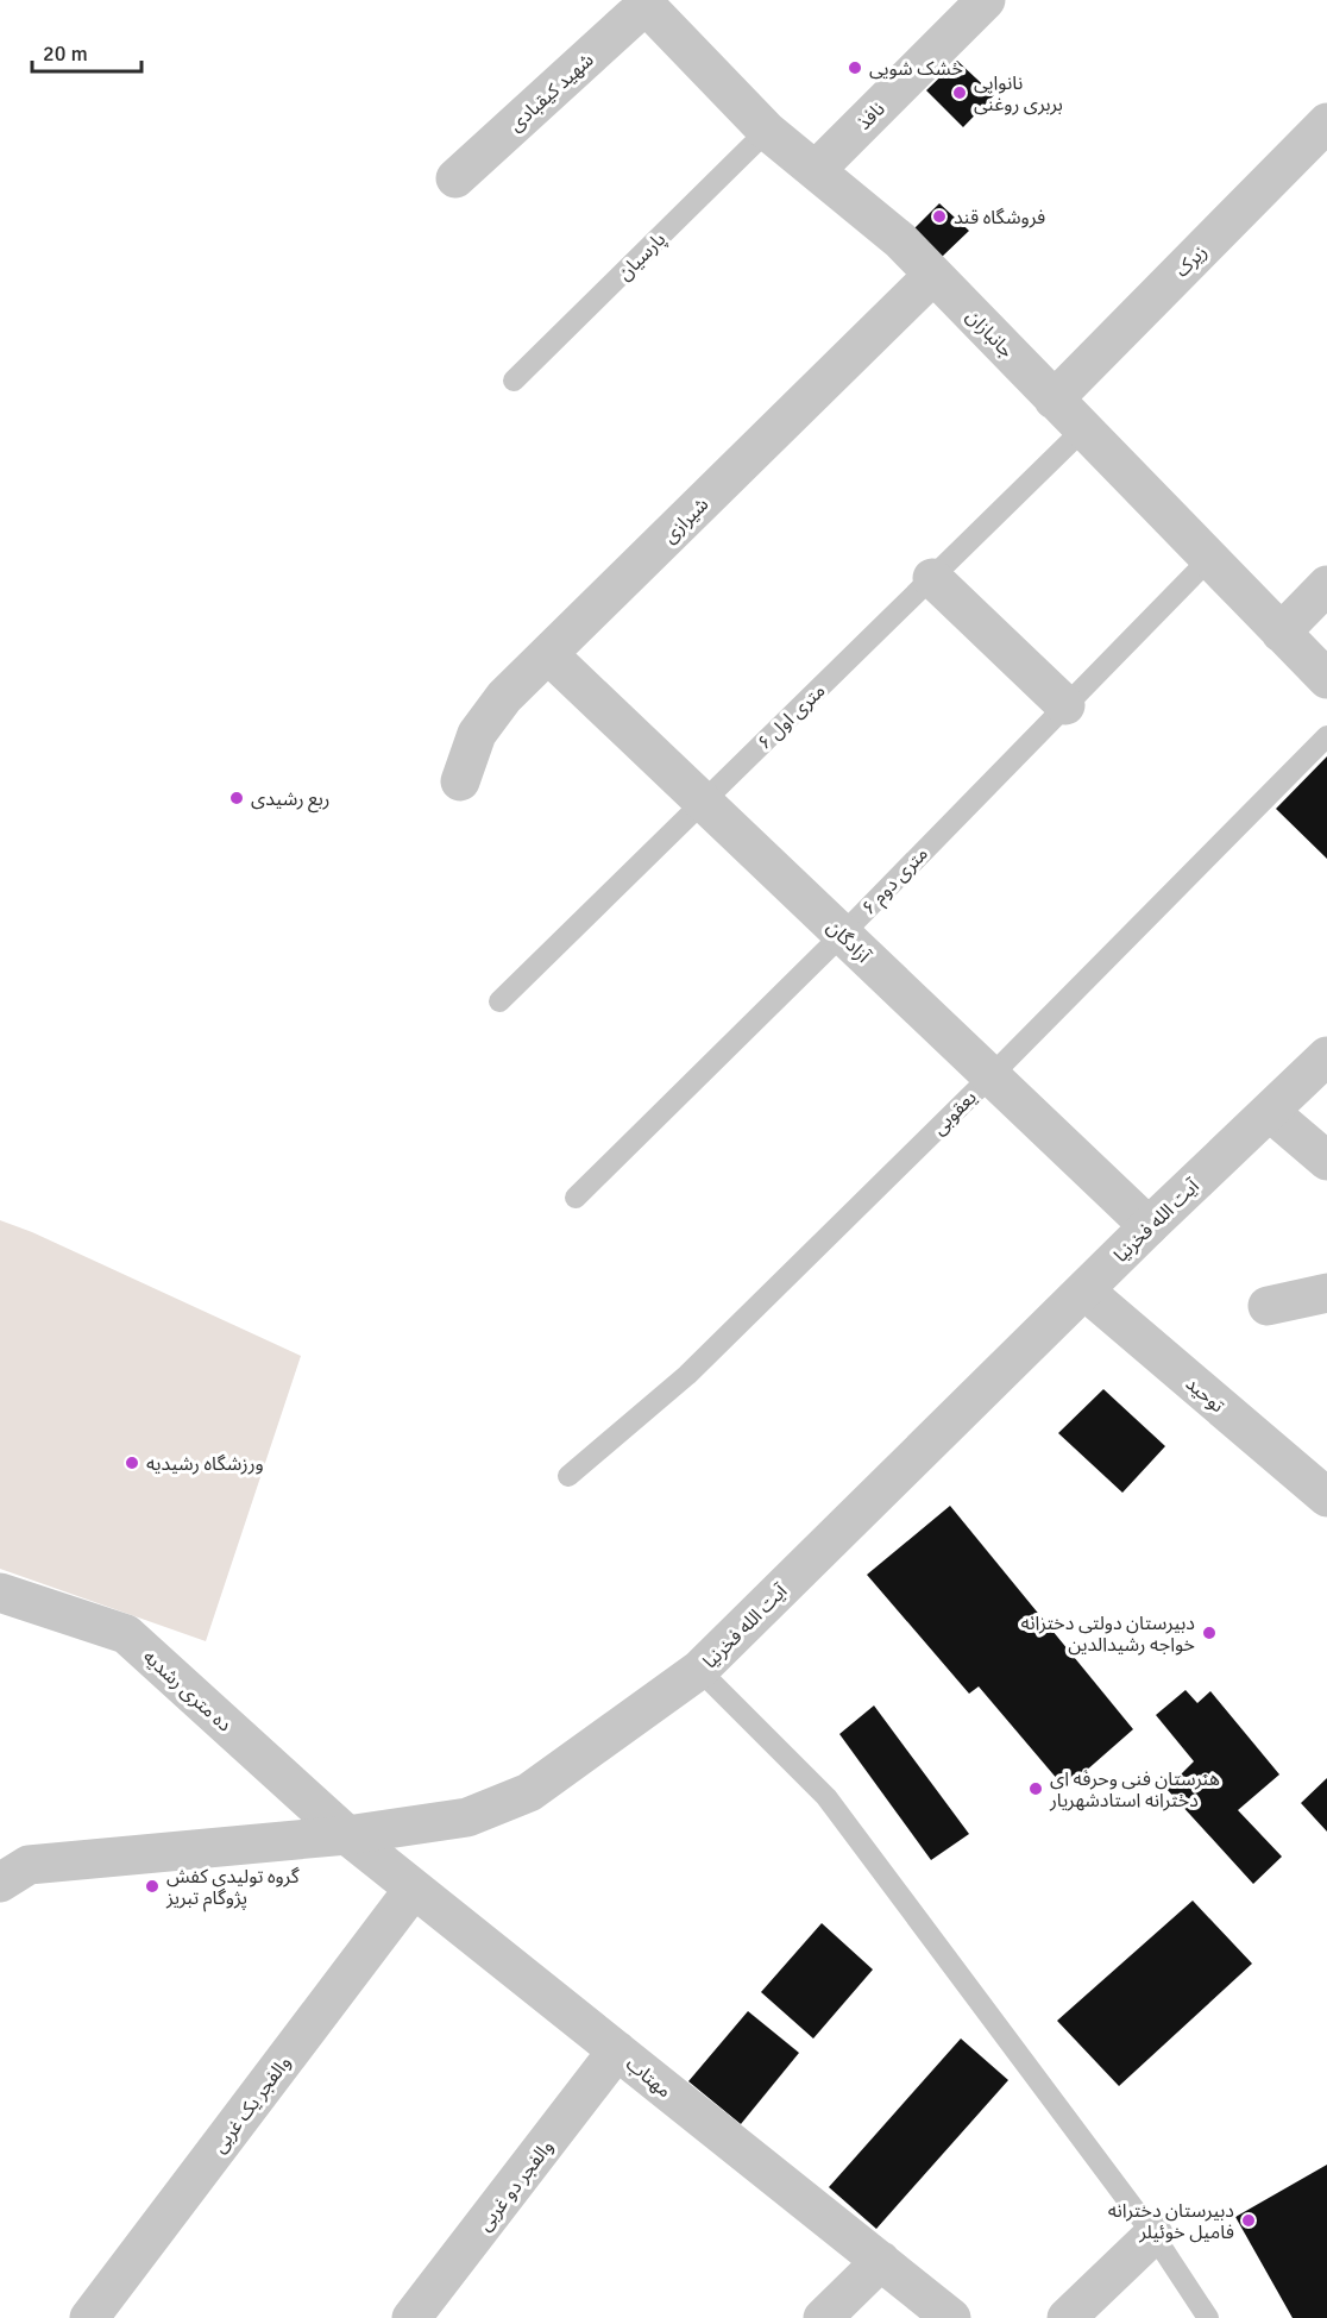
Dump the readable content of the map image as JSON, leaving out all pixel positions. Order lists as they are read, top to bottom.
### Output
{
  "streets": {
    "street": [
      "شهید کیقبادی",
      "نافذ",
      "زیرک",
      "جانبازان",
      "شیرازی",
      "آزادگان",
      "آیت الله فخرنیا",
      "توحید",
      "ده متری رشدیه",
      "مهتاب",
      "والفجر یک غربی",
      "والفجر دو غربی"
    ],
    "lane": [
      "پارسیان",
      "۶ متری اول",
      "۶ متری دوم",
      "یعقوبی"
    ]
  },
  "crossings": [
    ["شهید کیقبادی", "جانبازان"],
    ["نافذ", "جانبازان"],
    ["پارسیان", "جانبازان"],
    ["زیرک", "جانبازان"],
    ["جانبازان", "شیرازی"],
    ["جانبازان", "۶ متری اول"],
    ["جانبازان", "۶ متری دوم"],
    ["شیرازی", "آزادگان"],
    ["۶ متری اول", "آزادگان"],
    ["۶ متری دوم", "آزادگان"],
    ["آزادگان", "یعقوبی"],
    ["آزادگان", "آیت الله فخرنیا"],
    ["آیت الله فخرنیا", "توحید"],
    ["آیت الله فخرنیا", "ده متری رشدیه"],
    ["آیت الله فخرنیا", "مهتاب"],
    ["ده متری رشدیه", "مهتاب"],
    ["مهتاب", "والفجر یک غربی"],
    ["مهتاب", "والفجر دو غربی"]
  ],
  "places": [
    "خشک شویی",
    "نانوایی بربری روغنی",
    "فروشگاه قند",
    "ربع رشیدی",
    "ورزشگاه رشیدیه",
    "دبیرستان دولتی دخترانه خواجه رشیدالدین",
    "هنرستان فنی وحرفه ای دخترانه استادشهریار",
    "گروه تولیدی کفش پژوگام تبریز",
    "دبیرستان دخترانه فامیل خوئیلر"
  ],
  "scale_bar": "20 m"
}
